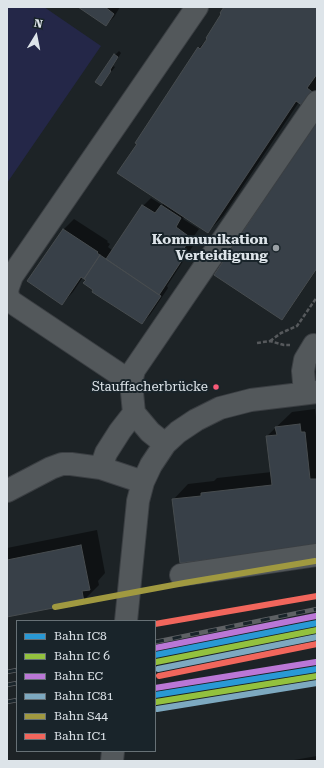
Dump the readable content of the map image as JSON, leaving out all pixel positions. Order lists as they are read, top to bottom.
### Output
{
  "places": ["Kommunikation Verteidigung", "Stauffacherbrücke"],
  "lines": [
    "rail line S44",
    "rail line IC1",
    "rail line EC",
    "rail line IC8",
    "rail line IC81"
  ],
  "legend": [
    "Bahn IC8",
    "Bahn IC 6",
    "Bahn EC",
    "Bahn IC81",
    "Bahn S44",
    "Bahn IC1"
  ],
  "north": "top"
}
